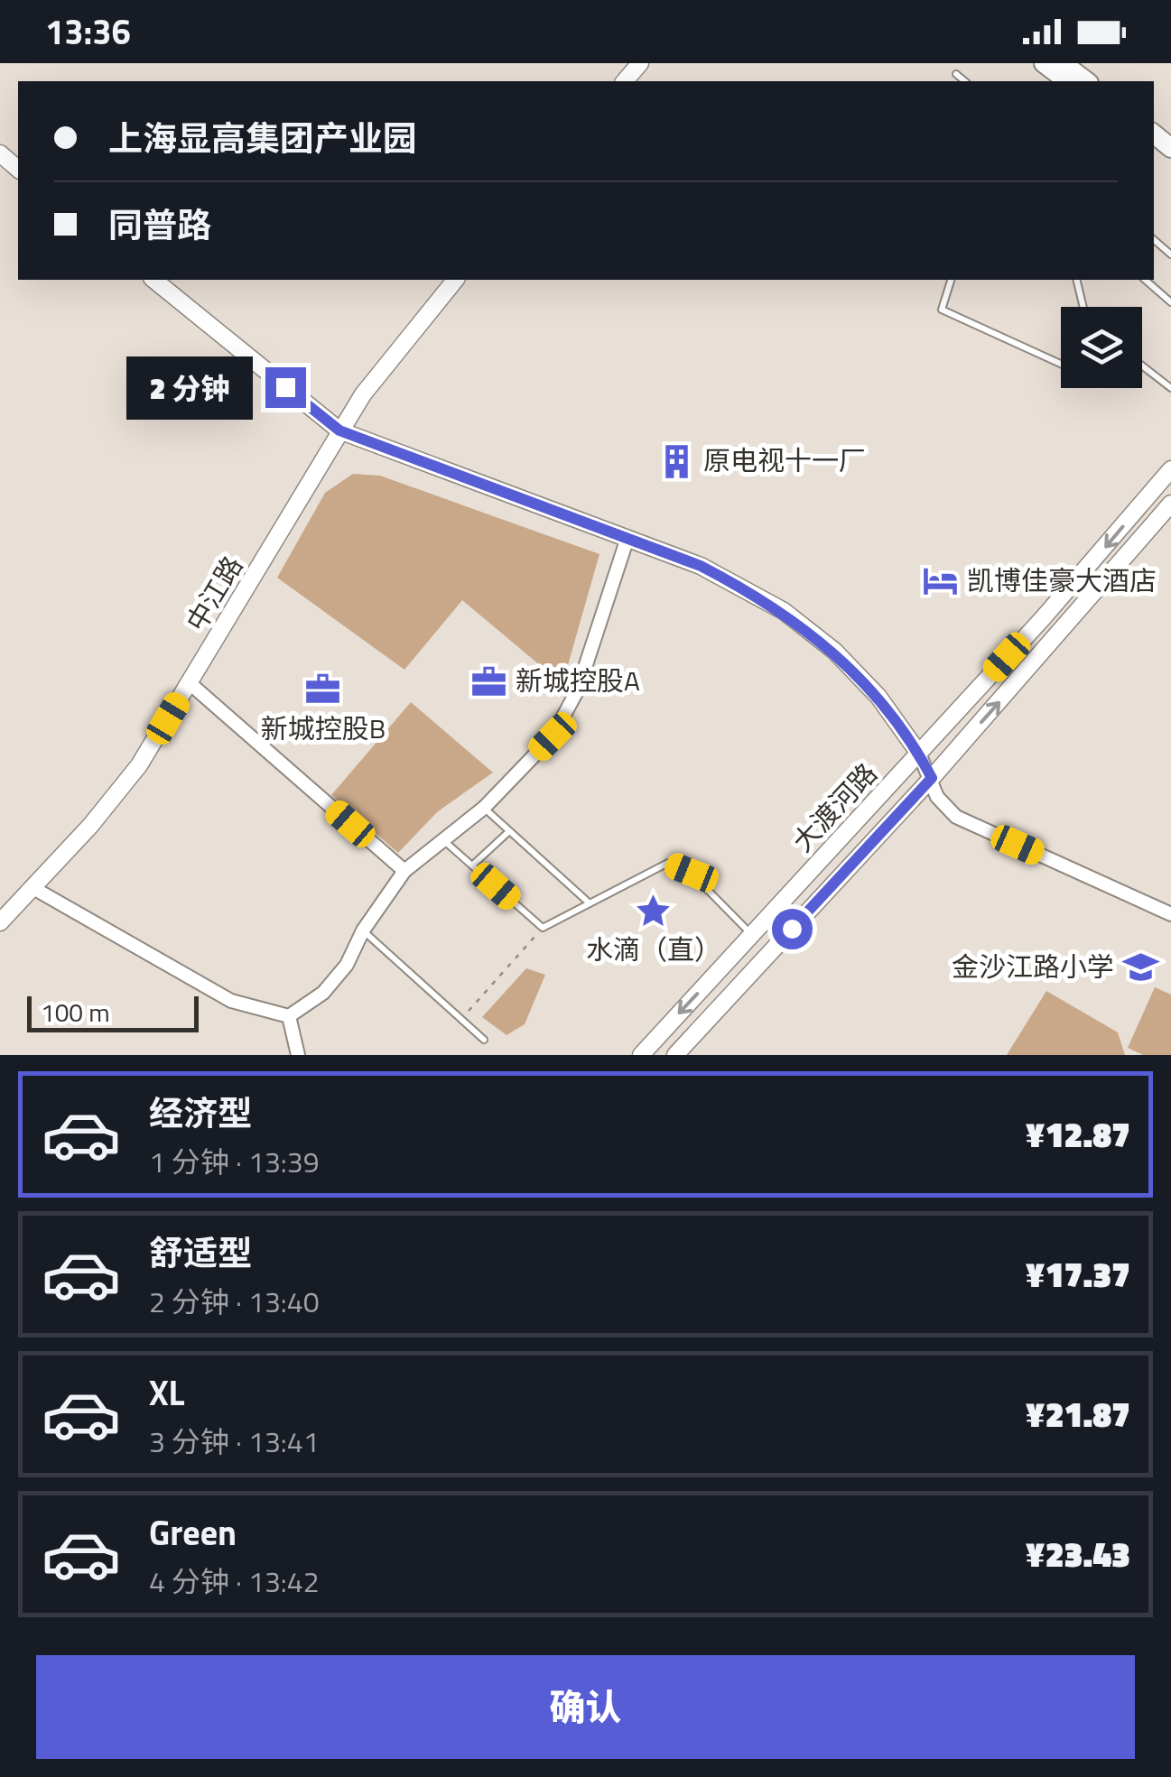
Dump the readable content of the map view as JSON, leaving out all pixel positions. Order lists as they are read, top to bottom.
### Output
{
  "streets": {
    "street": ["中江路", "大渡河路"]
  },
  "places": {
    "building": ["原电视十一厂"],
    "hotel": ["凯博佳豪大酒店"],
    "office": ["新城控股A", "新城控股B"],
    "place": ["水滴（直）"],
    "school or university": ["金沙江路小学"]
  },
  "scale_bar": "100 m",
  "page": {
    "status": "13:36",
    "banner": ["上海显高集团产业园", "同普路"],
    "bubble": "2 分钟",
    "scale": "100 m",
    "list": [
      {
        "name": "经济型",
        "note": "1 分钟 · 13:39",
        "value": "¥12.87"
      },
      {
        "name": "舒适型",
        "note": "2 分钟 · 13:40",
        "value": "¥17.37"
      },
      {
        "name": "XL",
        "note": "3 分钟 · 13:41",
        "value": "¥21.87"
      },
      {
        "name": "Green",
        "note": "4 分钟 · 13:42",
        "value": "¥23.43"
      }
    ],
    "buttons": "确认"
  }
}
